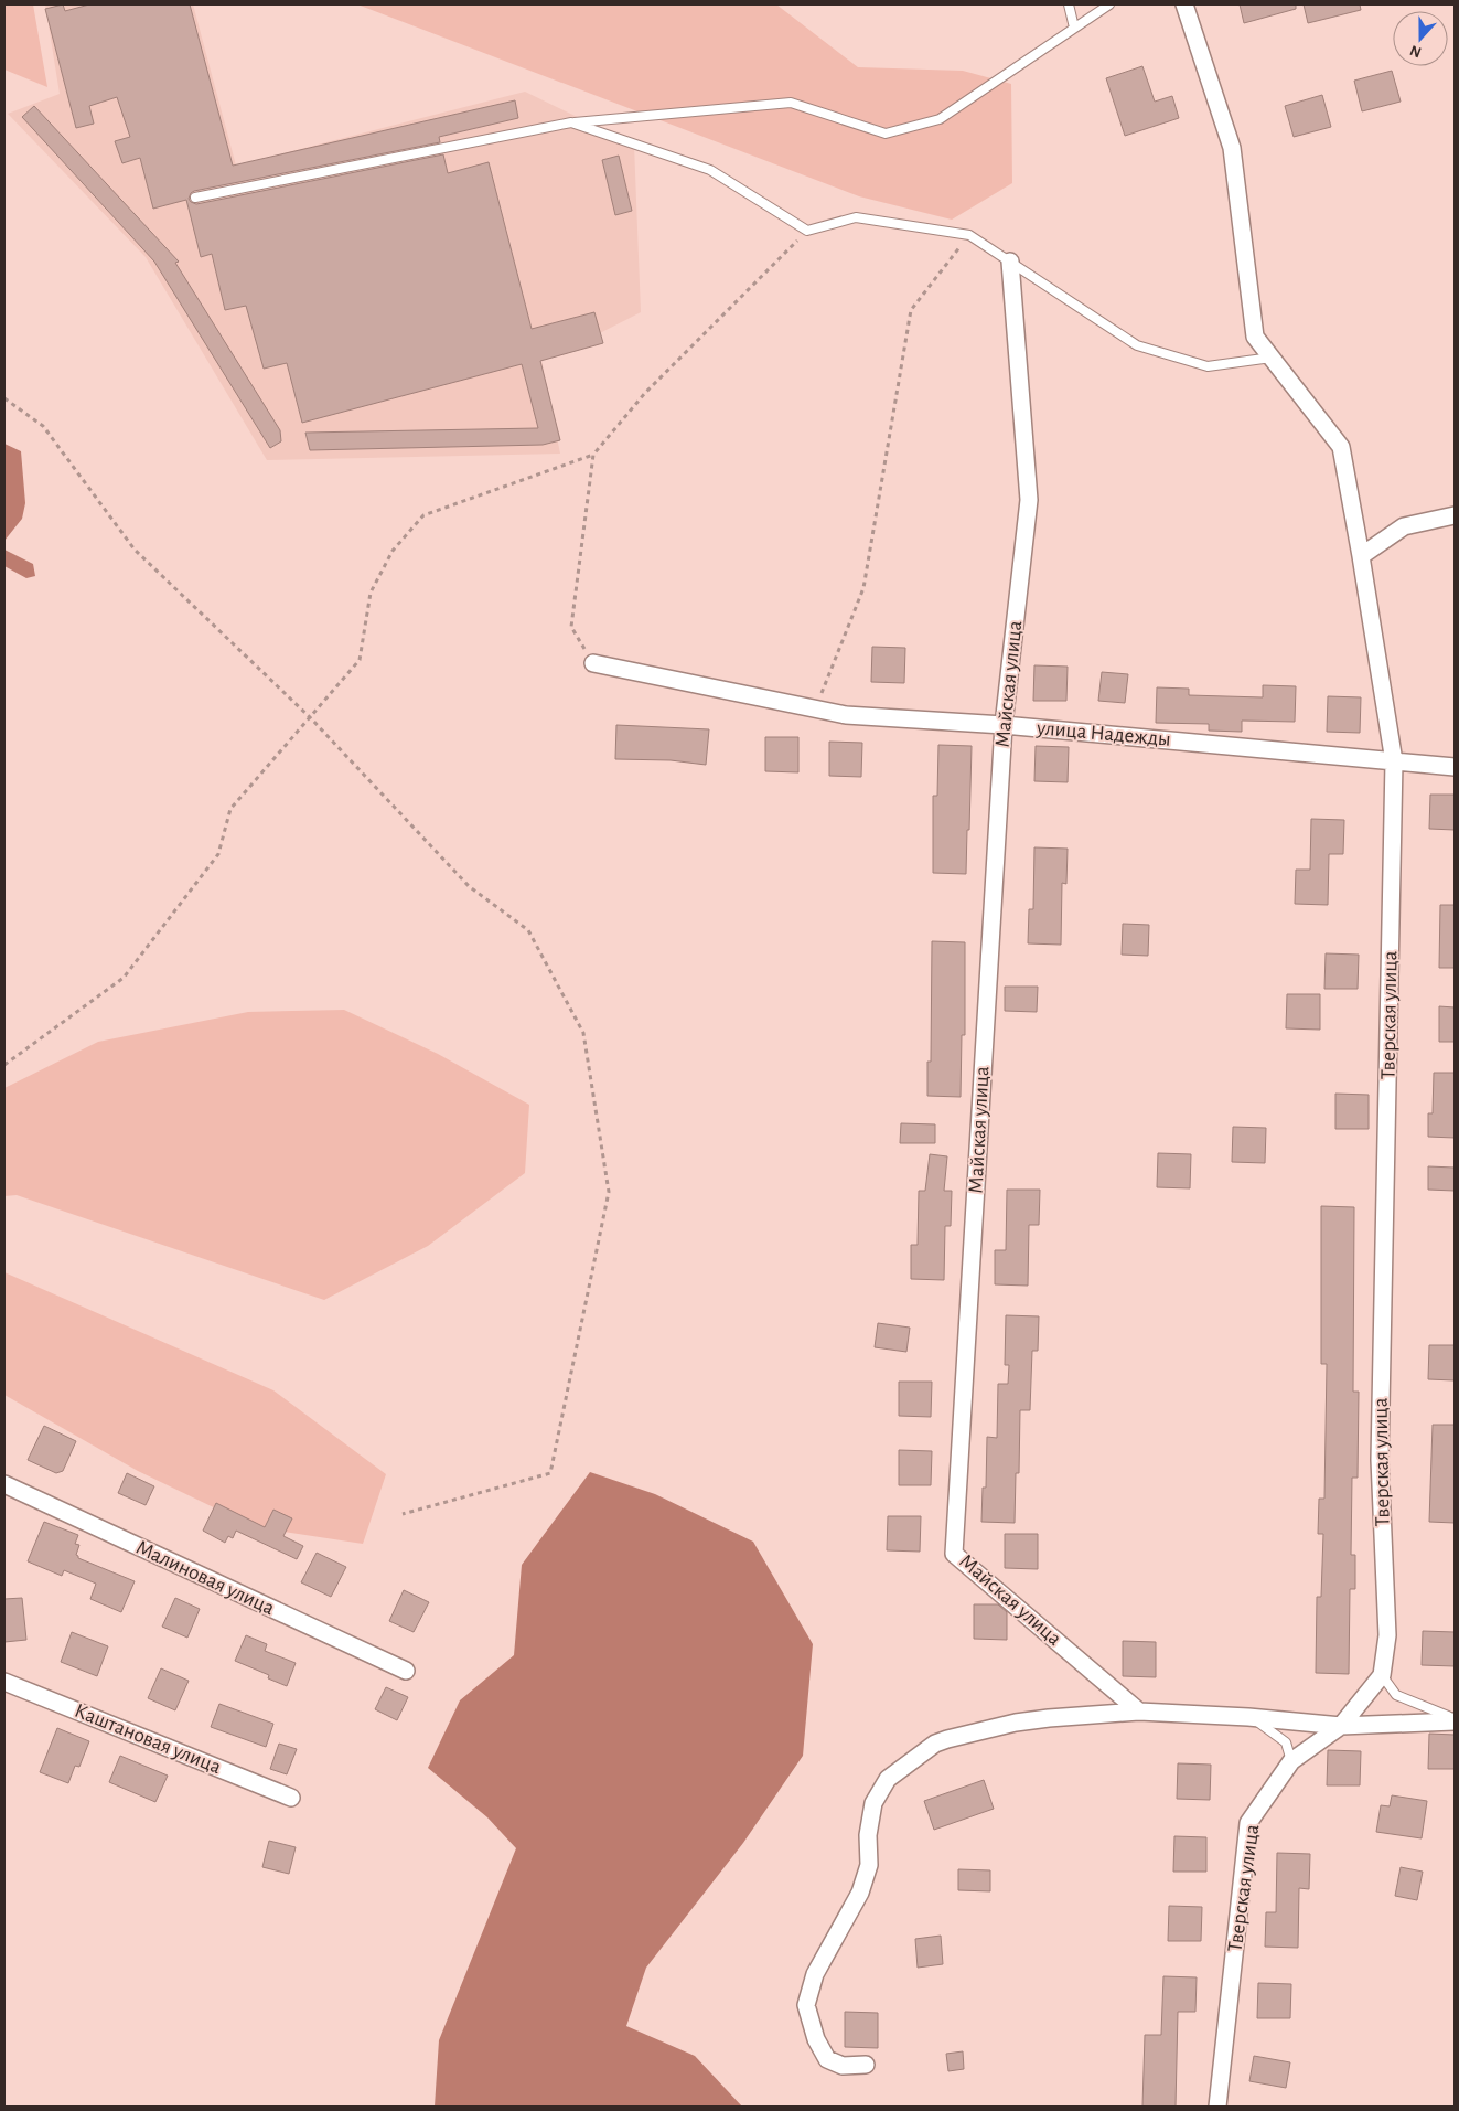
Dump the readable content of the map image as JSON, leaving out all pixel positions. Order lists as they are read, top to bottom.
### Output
{
  "streets": {
    "street": [
      "Майская улица",
      "улица Надежды",
      "Тверская улица",
      "Малиновая улица",
      "Каштановая улица"
    ]
  },
  "crossings": [
    ["Майская улица", "улица Надежды"],
    ["улица Надежды", "Тверская улица"]
  ],
  "north": "bottom"
}
